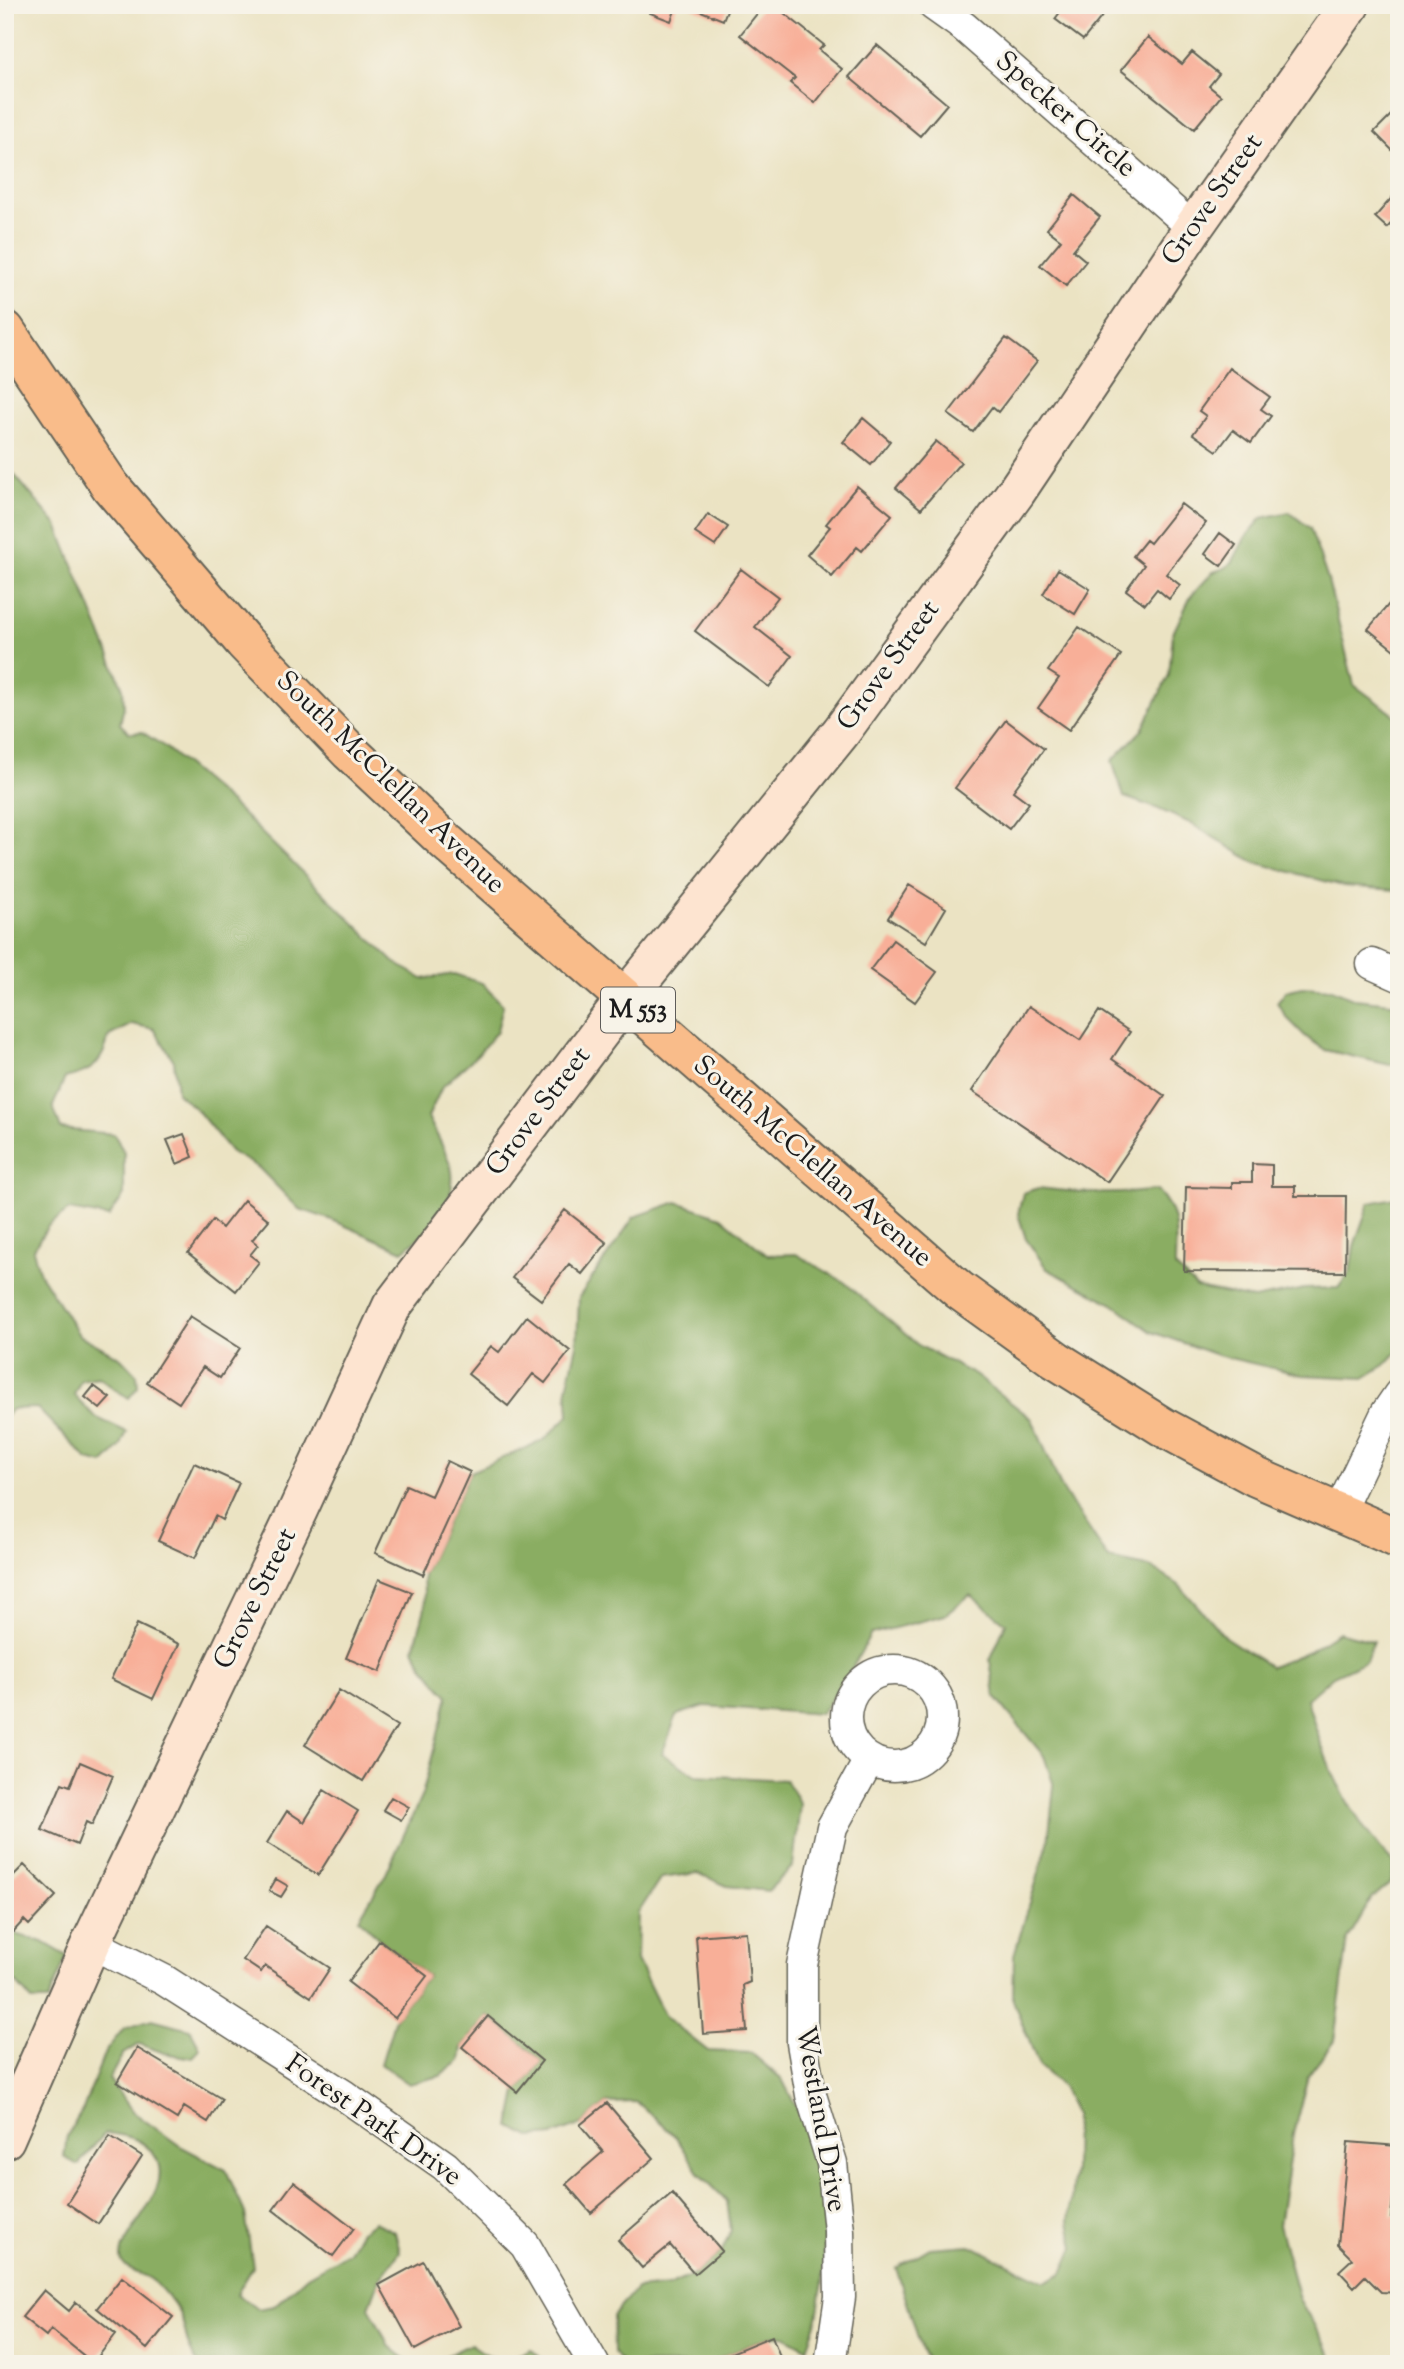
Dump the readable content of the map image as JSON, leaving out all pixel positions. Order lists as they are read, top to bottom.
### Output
{
  "streets": {
    "main road": ["Grove Street", "South McClellan Avenue", "M 553"],
    "street": ["Specker Circle", "Westland Drive", "Forest Park Drive"]
  },
  "crossings": [
    ["Specker Circle", "Grove Street"],
    ["Grove Street", "South McClellan Avenue"],
    ["Grove Street", "Forest Park Drive"]
  ]
}
